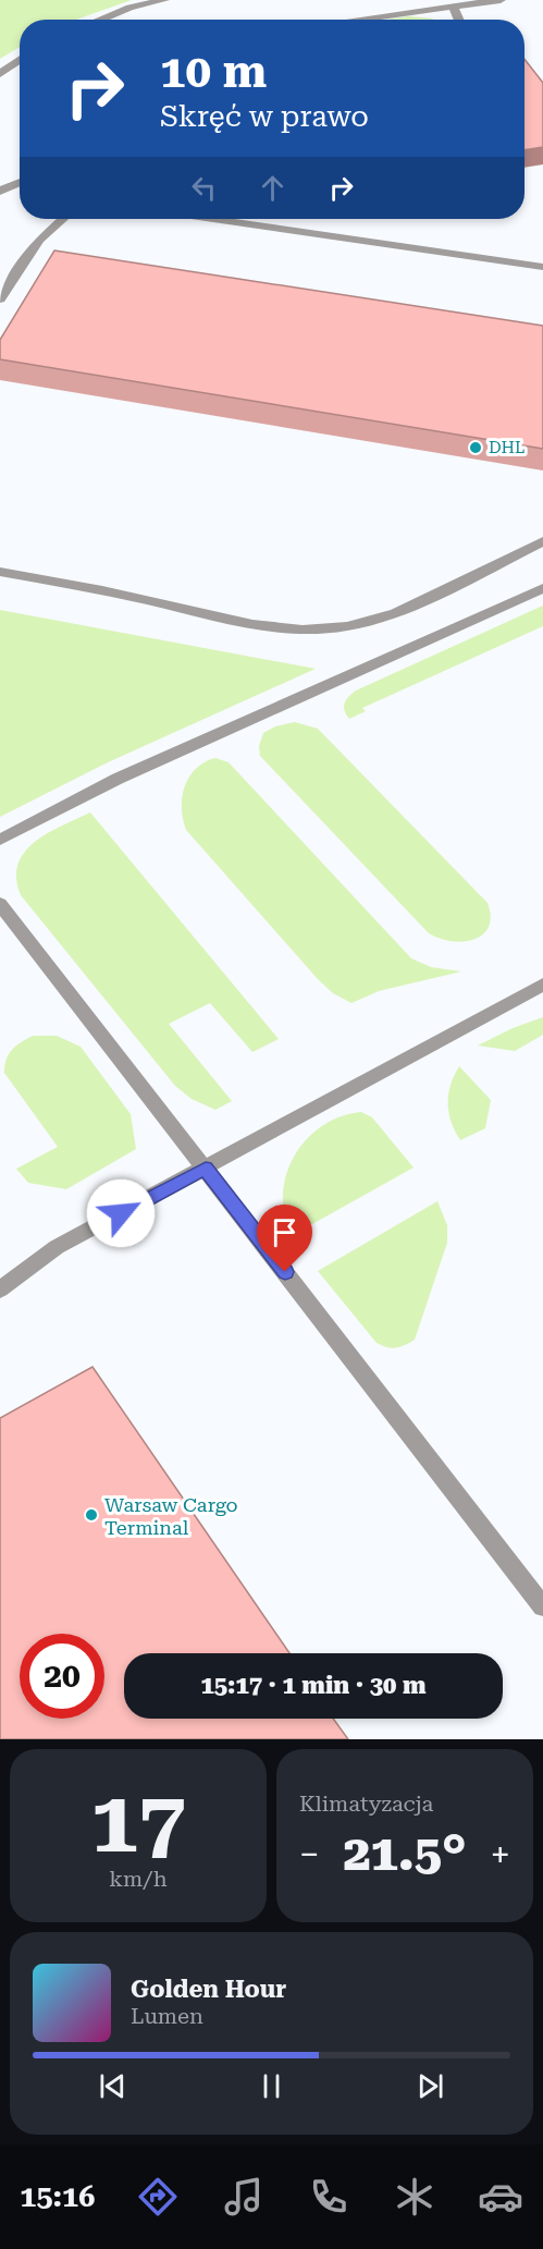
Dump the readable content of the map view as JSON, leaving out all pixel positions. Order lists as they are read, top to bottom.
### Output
{
  "places": ["DHL", "Warsaw Cargo Terminal"],
  "page": {
    "turn": ["10 m", "Skręć w prawo"],
    "limit": "20",
    "trip": "15:17 · 1 min · 30 m",
    "tile": [
      ["17", "km/h"],
      "Klimatyzacja"
    ],
    "heat": ["−", "21.5°", "+"],
    "song": ["Golden Hour", "Lumen"],
    "tabs": "15:16"
  }
}
